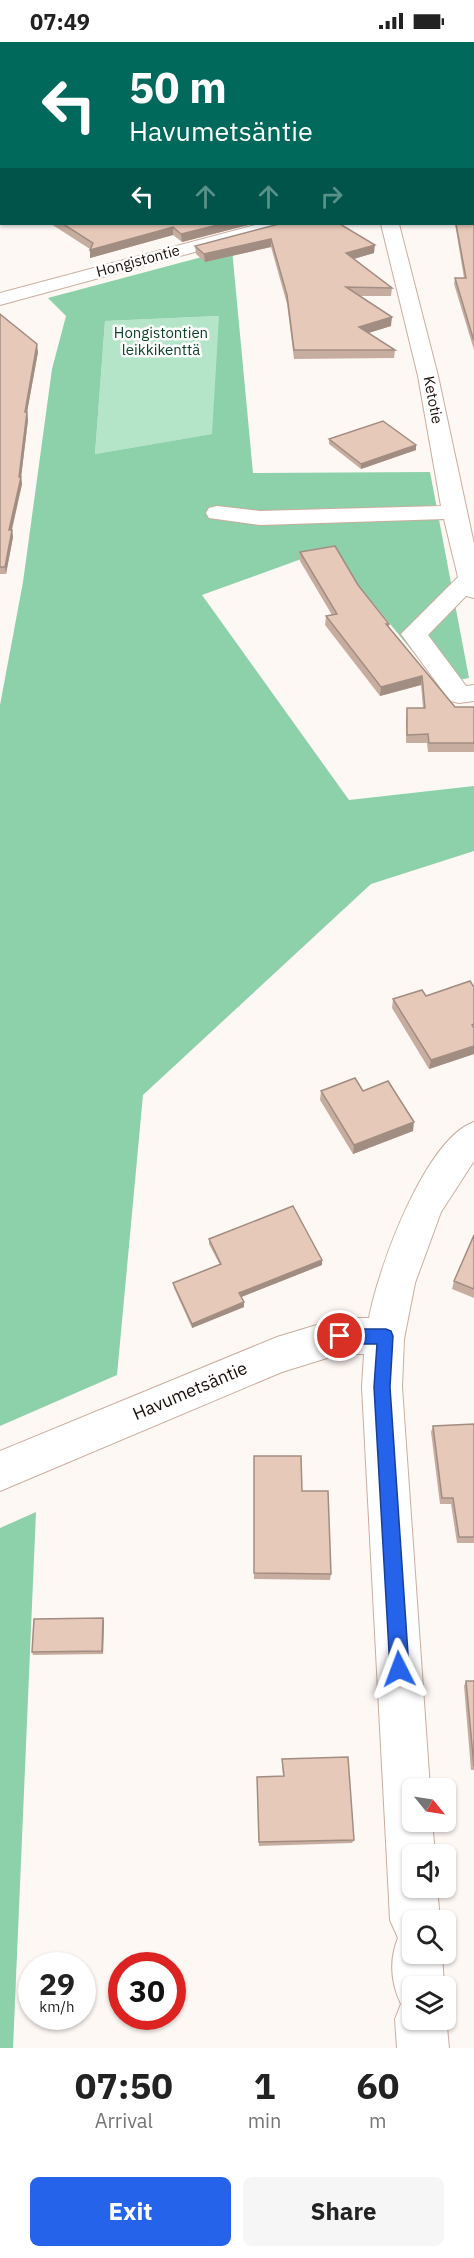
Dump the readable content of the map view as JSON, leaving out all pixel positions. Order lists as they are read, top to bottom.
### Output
{
  "streets": {
    "street": ["Hongistontie", "Ketotie", "Havumetsäntie"]
  },
  "parks": ["Hongistontien leikkikenttä"],
  "north": "bottom right",
  "page": {
    "status": "07:49",
    "turn": ["50 m", "Havumetsäntie"],
    "speed": "29 km/h",
    "limit": "30",
    "eta": [
      "07:50",
      "Arrival",
      "1",
      "min",
      "60",
      "m"
    ],
    "buttons": ["Exit", "Share"]
  }
}
